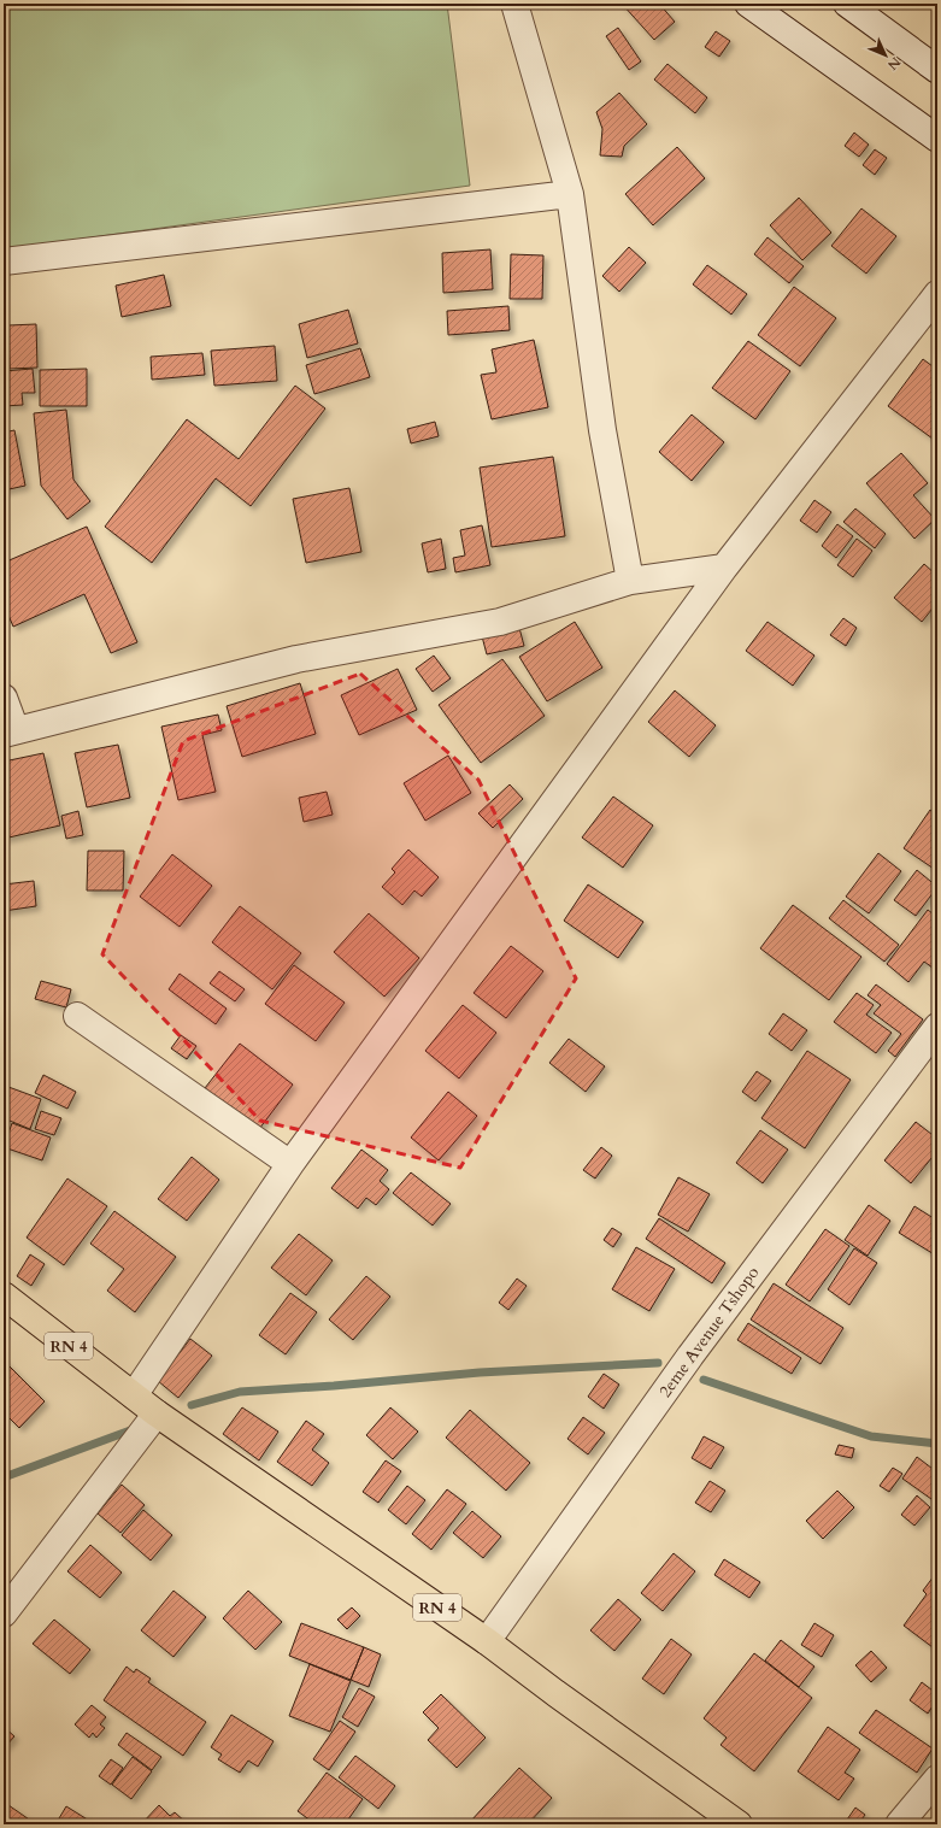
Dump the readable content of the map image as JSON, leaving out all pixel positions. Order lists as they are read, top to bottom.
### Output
{
  "streets": {
    "highway": ["RN 4"],
    "street": ["2eme Avenue Tshopo"]
  },
  "crossings": [
    ["2eme Avenue Tshopo", "RN 4"]
  ],
  "north": "bottom right"
}
